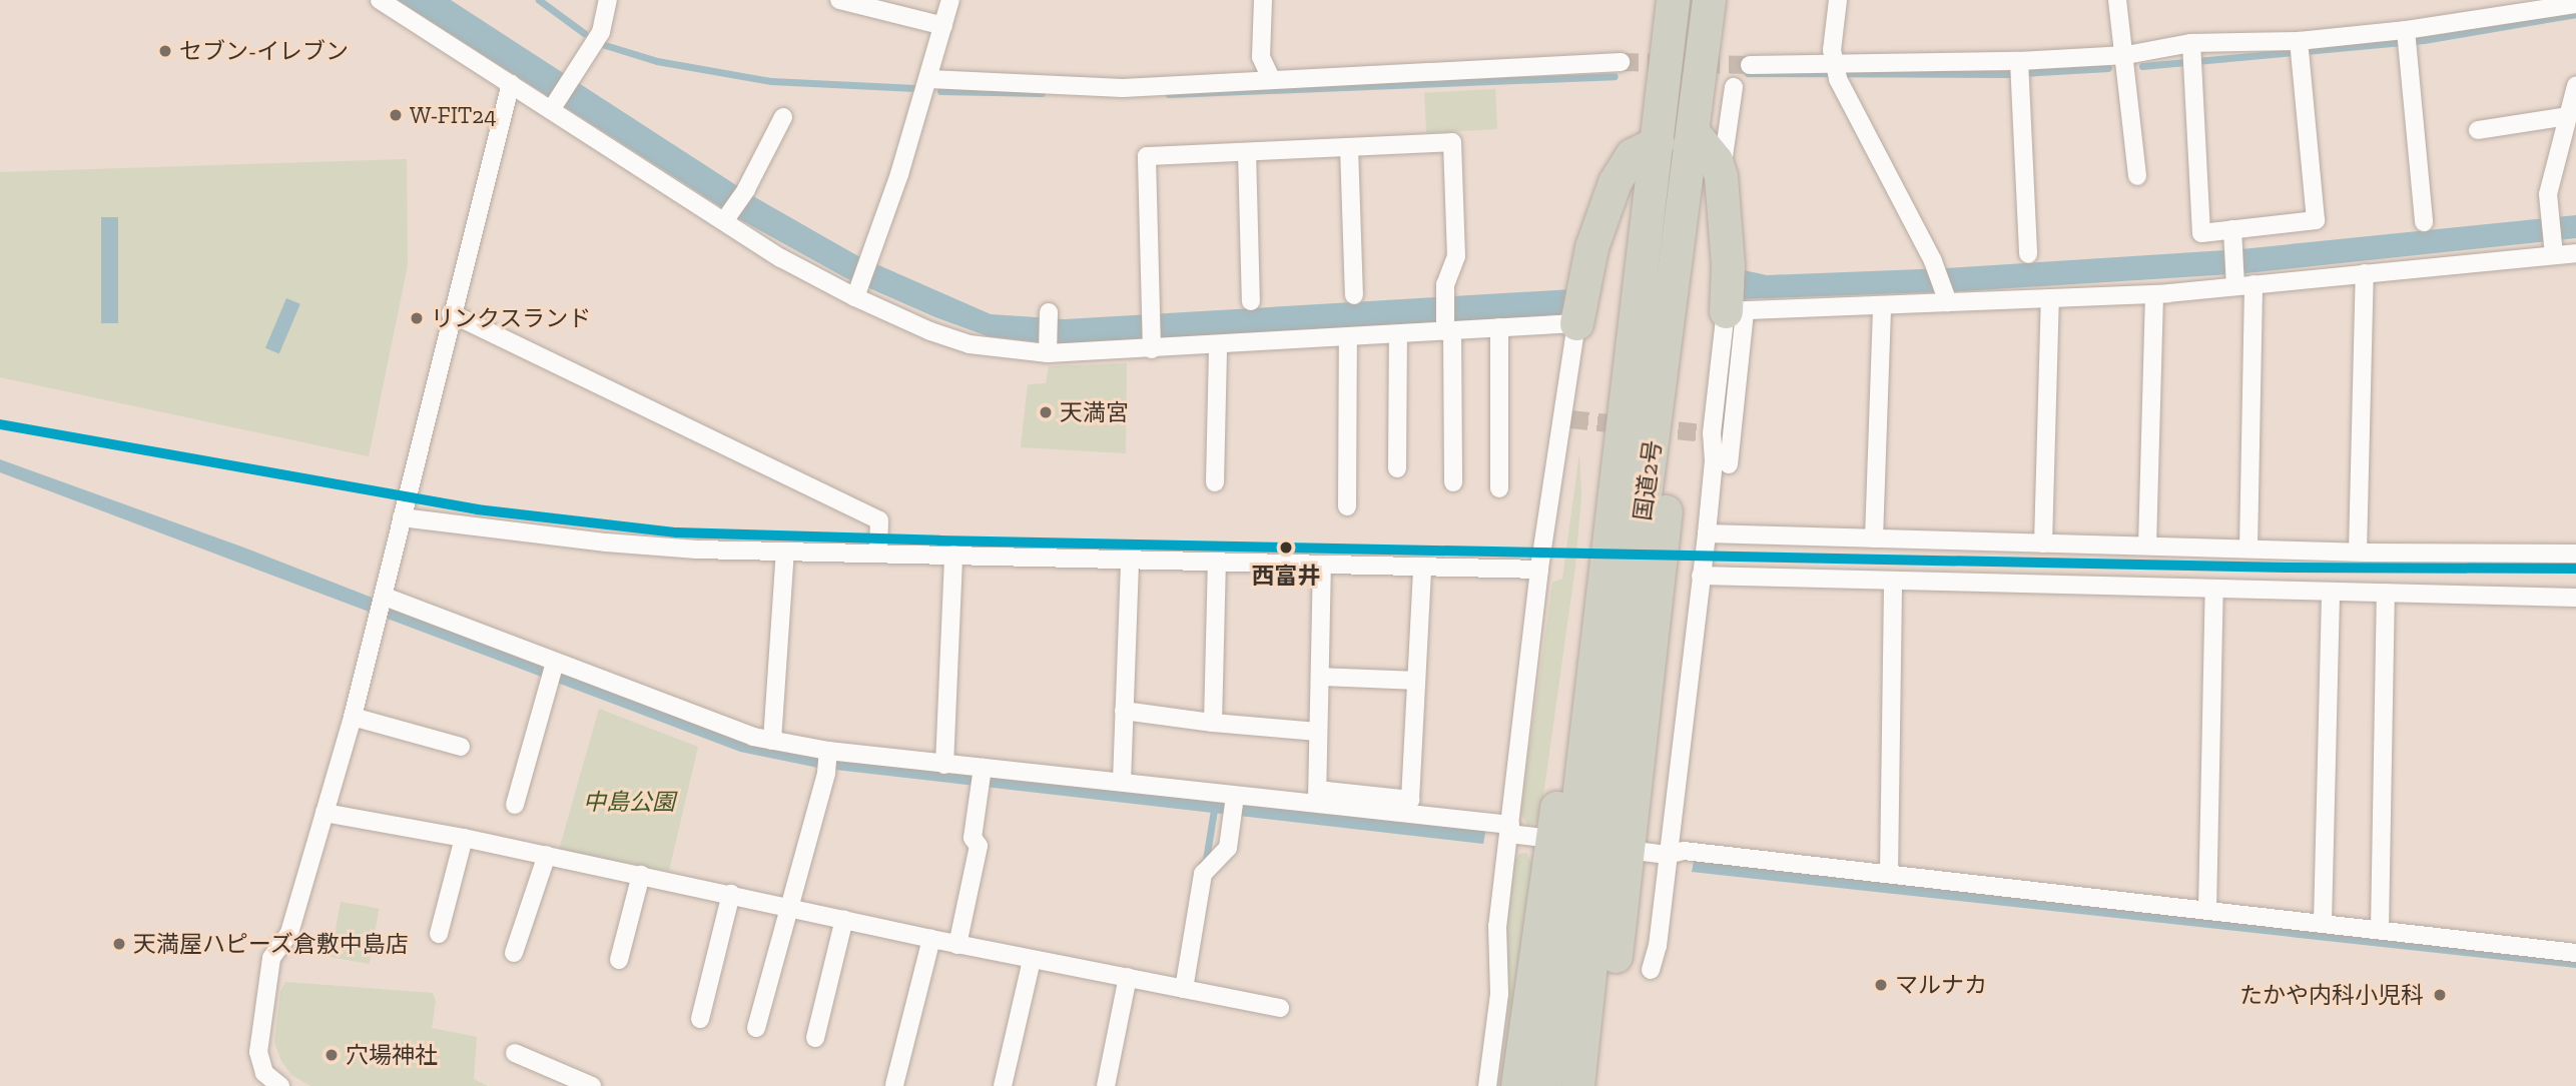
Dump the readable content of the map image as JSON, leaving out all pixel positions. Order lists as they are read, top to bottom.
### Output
{
  "streets": {
    "highway": ["国道2号"]
  },
  "parks": ["中島公園"],
  "places": [
    "セブン-イレブン",
    "W-FIT24",
    "リンクスランド",
    "天満宮",
    "西富井",
    "天満屋ハピーズ倉敷中島店",
    "マルナカ",
    "たかや内科小児科",
    "穴場神社"
  ]
}
